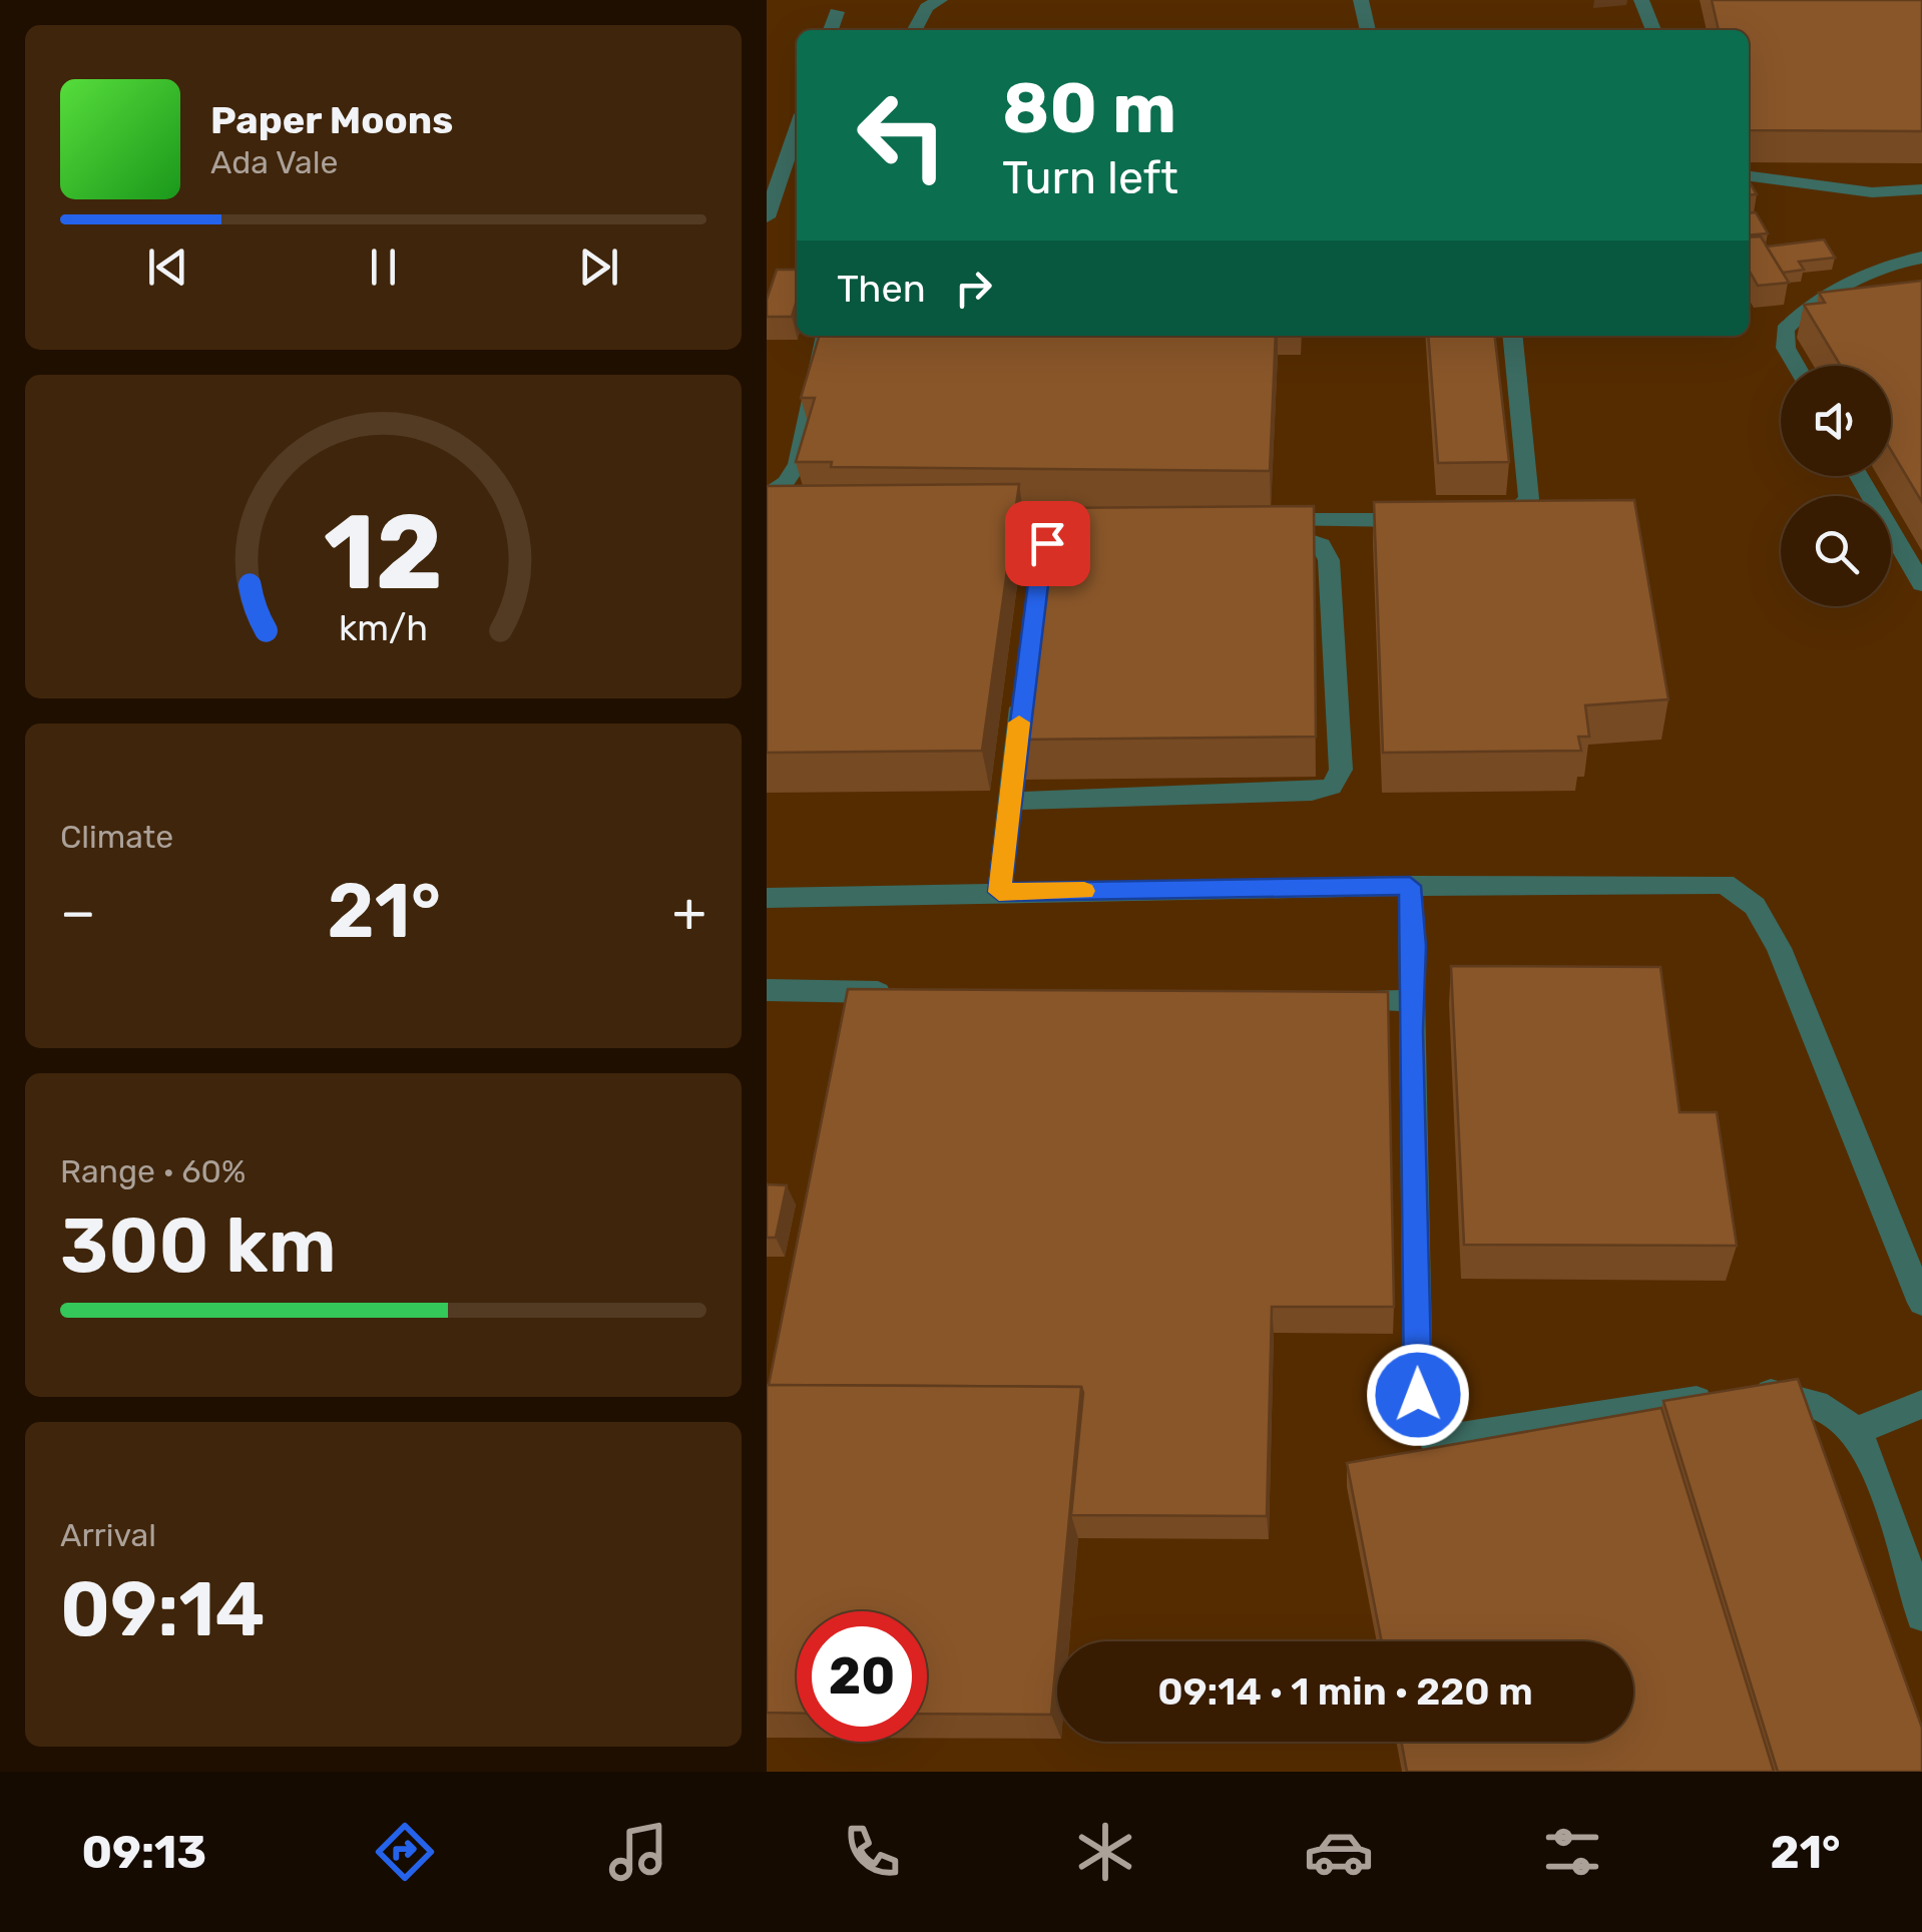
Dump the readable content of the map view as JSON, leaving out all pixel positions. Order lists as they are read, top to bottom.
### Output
{
  "page": {
    "turn": ["80 m", "Turn left"],
    "song": ["Paper Moons", "Ada Vale"],
    "then": "Then",
    "tile": [
      "Climate",
      ["Range · 60%", "300 km"],
      ["Arrival", "09:14"]
    ],
    "heat": ["−", "21°", "+"],
    "limit": "20",
    "trip": "09:14 · 1 min · 220 m",
    "tabs": ["09:13", "21°"],
    "gauge": ["12", "km/h"]
  }
}
